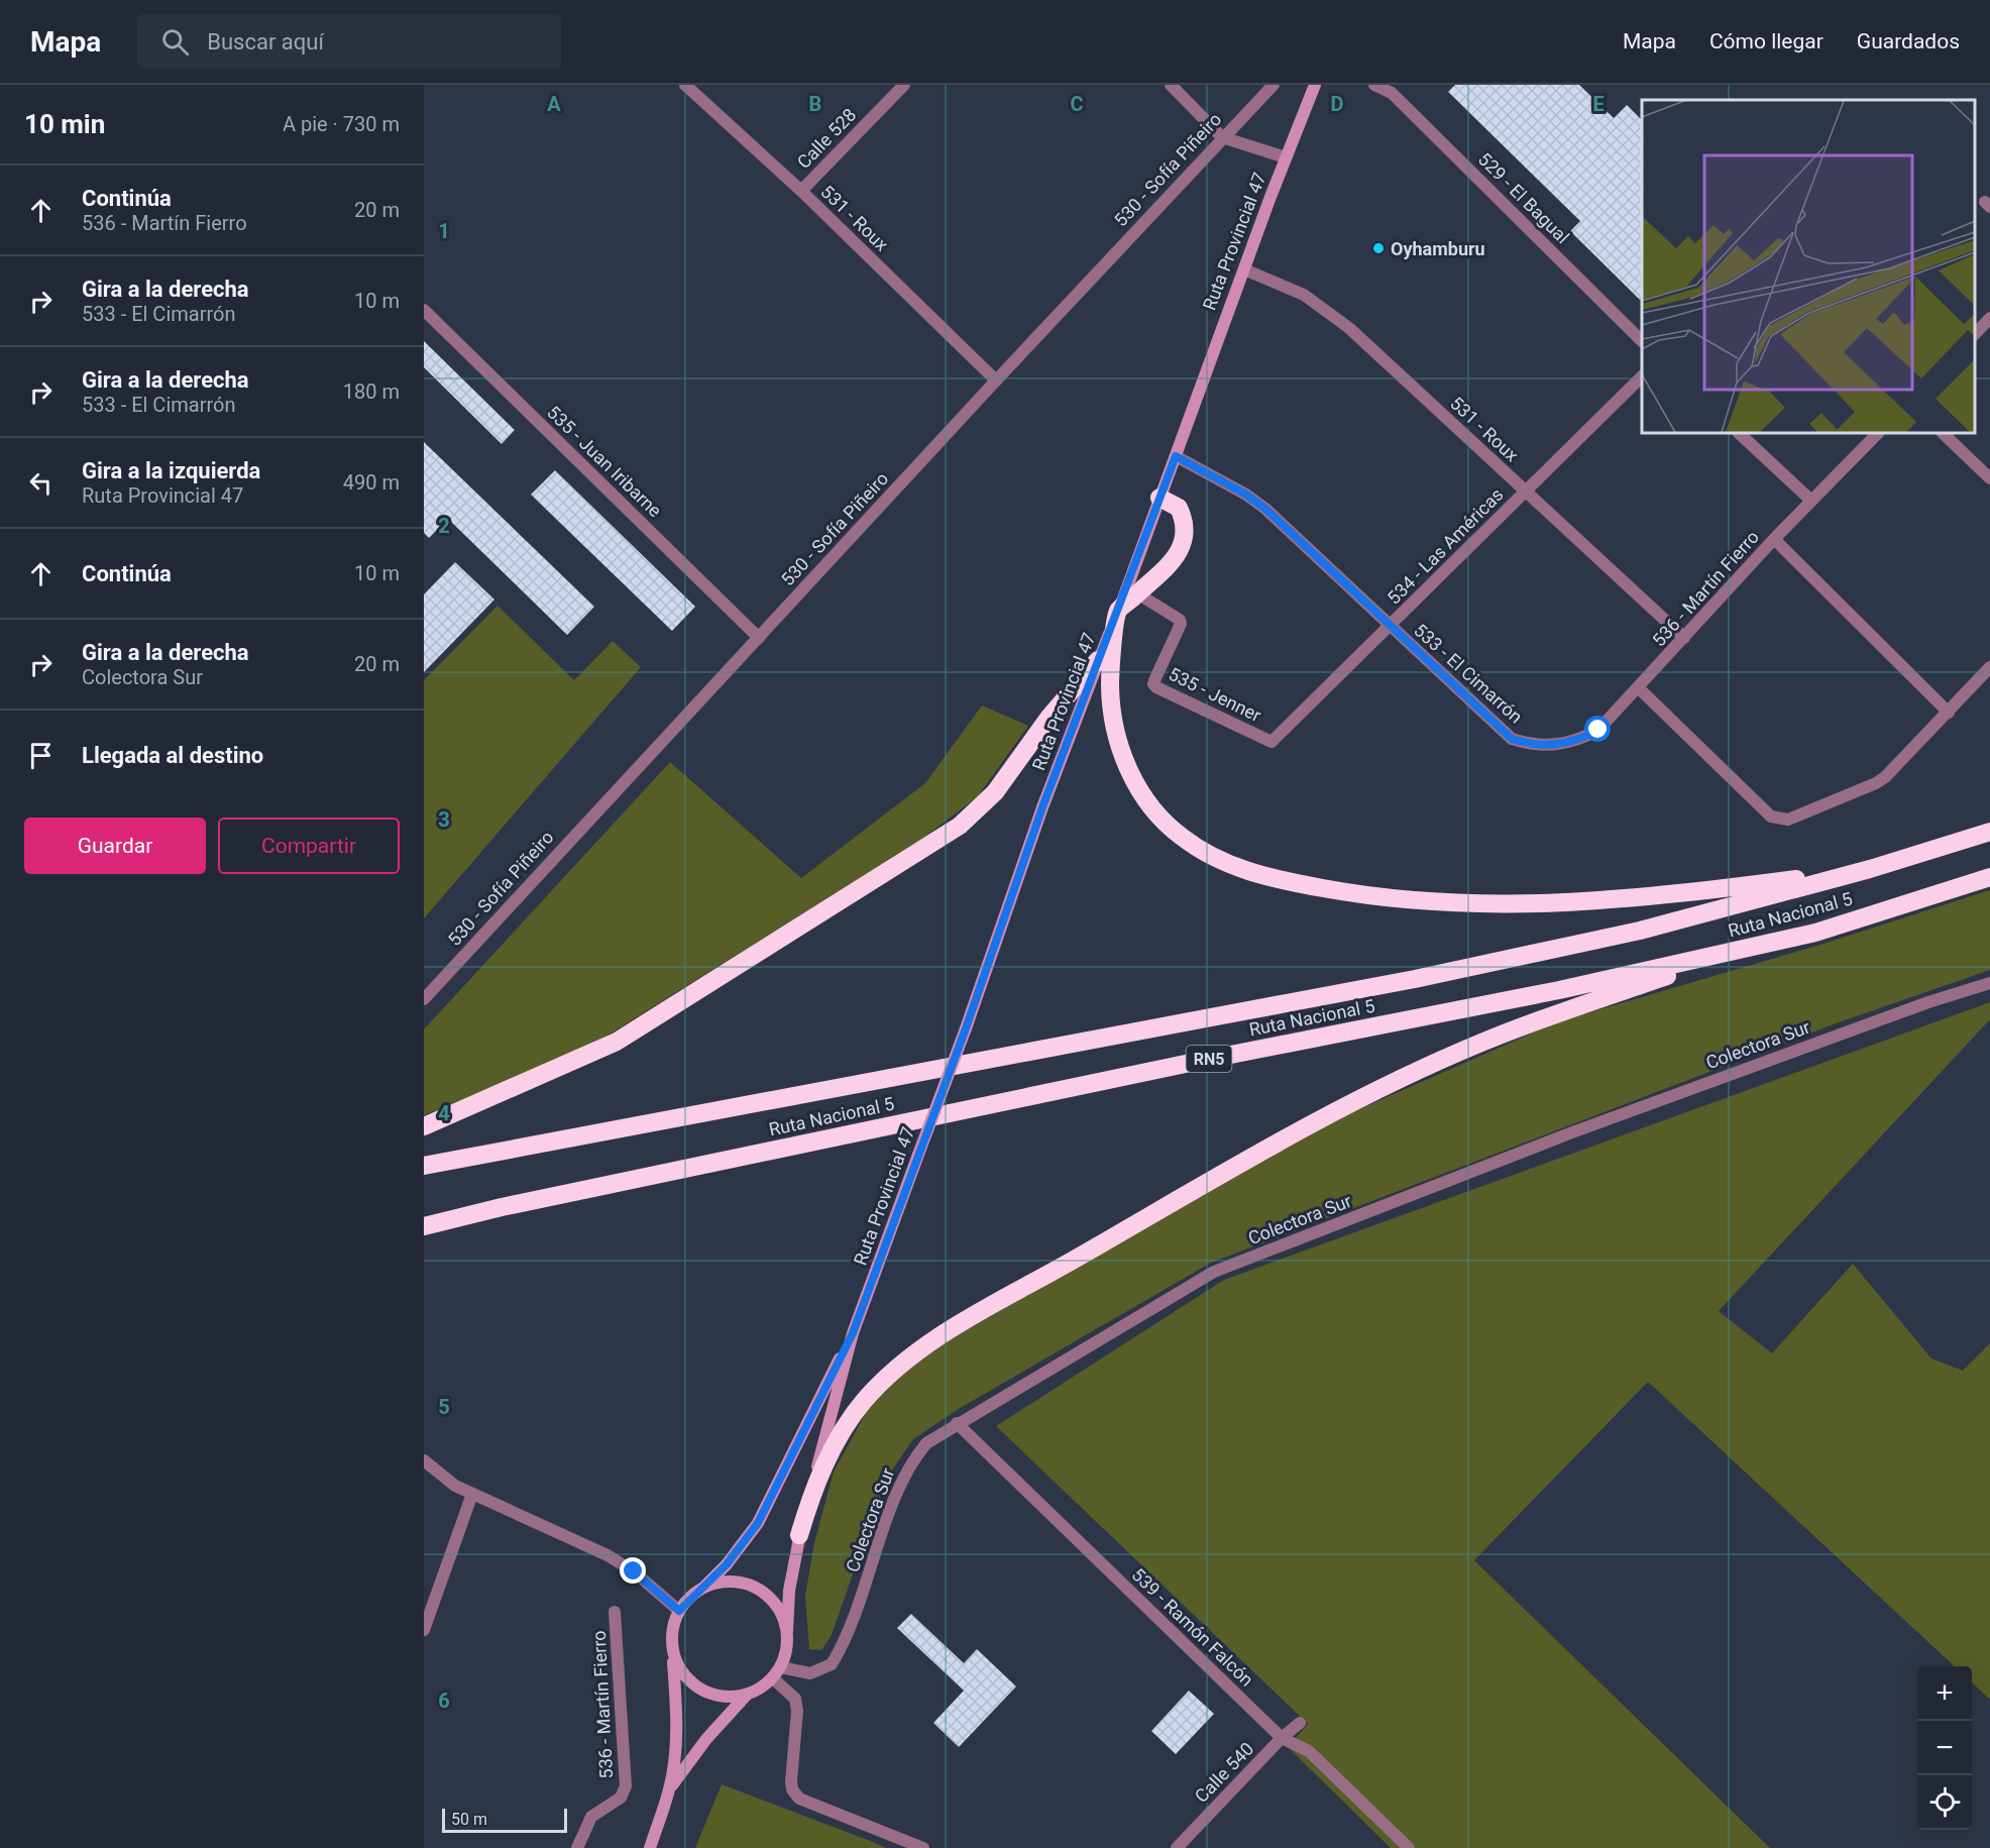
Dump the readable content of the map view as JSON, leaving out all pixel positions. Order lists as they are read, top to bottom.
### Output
{
  "streets": {
    "highway": ["Ruta Nacional 5", "RN5"],
    "main road": ["Ruta Provincial 47"],
    "street": [
      "Calle 528",
      "530 - Sofía Piñeiro",
      "529 - El Bagual",
      "531 - Roux",
      "535 - Juan Iribarne",
      "534 - Las Américas",
      "536 - Martín Fierro",
      "533 - El Cimarrón",
      "535 - Jenner",
      "Colectora Sur",
      "539 - Ramón Falcón",
      "Calle 540"
    ]
  },
  "crossings": [
    ["Calle 528", "531 - Roux"],
    ["530 - Sofía Piñeiro", "531 - Roux"],
    ["530 - Sofía Piñeiro", "535 - Juan Iribarne"],
    ["531 - Roux", "Ruta Provincial 47"],
    ["531 - Roux", "534 - Las Américas"],
    ["531 - Roux", "536 - Martín Fierro"],
    ["Ruta Provincial 47", "533 - El Cimarrón"],
    ["Ruta Provincial 47", "Colectora Sur"],
    ["534 - Las Américas", "533 - El Cimarrón"],
    ["534 - Las Américas", "535 - Jenner"],
    ["536 - Martín Fierro", "533 - El Cimarrón"],
    ["Colectora Sur", "539 - Ramón Falcón"],
    ["539 - Ramón Falcón", "Calle 540"]
  ],
  "places": ["Oyhamburu"],
  "scale_bar": "50 m",
  "page": {
    "header": "Mapa",
    "search": "Buscar aquí",
    "nav": ["Mapa", "Cómo llegar", "Guardados"],
    "heading": ["10 min", "A pie · 730 m"],
    "list": [
      ["Continúa", "536 - Martín Fierro", "20 m"],
      ["Gira a la derecha", "533 - El Cimarrón", "10 m"],
      ["Gira a la derecha", "533 - El Cimarrón", "180 m"],
      ["Gira a la izquierda", "Ruta Provincial 47", "490 m"],
      ["Continúa", "10 m"],
      ["Gira a la derecha", "Colectora Sur", "20 m"],
      "Llegada al destino"
    ],
    "buttons": ["Guardar", "Compartir"],
    "map_buttons": ["+", "−"],
    "scale": "50 m"
  },
  "grid": {
    "columns": [
      "A",
      "B",
      "C",
      "D",
      "E"
    ],
    "rows": [
      "1",
      "2",
      "3",
      "4",
      "5",
      "6"
    ]
  }
}
